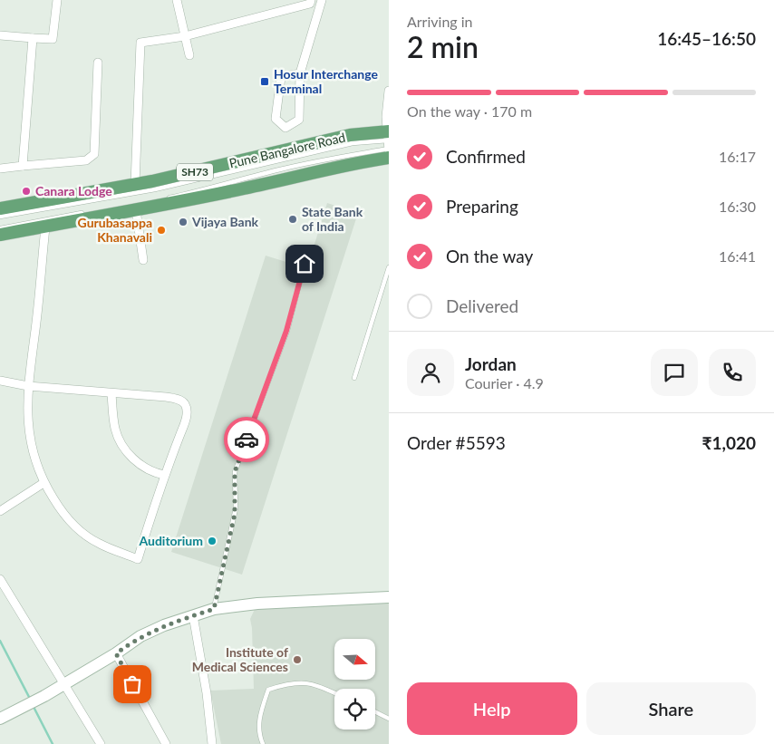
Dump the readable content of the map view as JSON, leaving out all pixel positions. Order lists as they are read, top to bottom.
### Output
{
  "streets": {
    "main road": ["Pune Bangalore Road", "SH73"]
  },
  "places": {
    "transit": ["Hosur Interchange Terminal"],
    "other": [
      "Canara Lodge",
      "State Bank of India",
      "Vijaya Bank",
      "Gurubasappa Khanavali",
      "Auditorium",
      "Institute of Medical Sciences"
    ]
  },
  "north": "right",
  "page": {
    "heading": ["2 min", "Arriving in", "16:45–16:50"],
    "panel": [
      "Jordan",
      "Courier · 4.9",
      "Order #5593",
      "₹1,020"
    ],
    "bar": "On the way · 170 m",
    "list": [
      ["Confirmed", "16:17"],
      ["Preparing", "16:30"],
      ["On the way", "16:41"],
      "Delivered"
    ],
    "buttons": ["Help", "Share"]
  }
}
